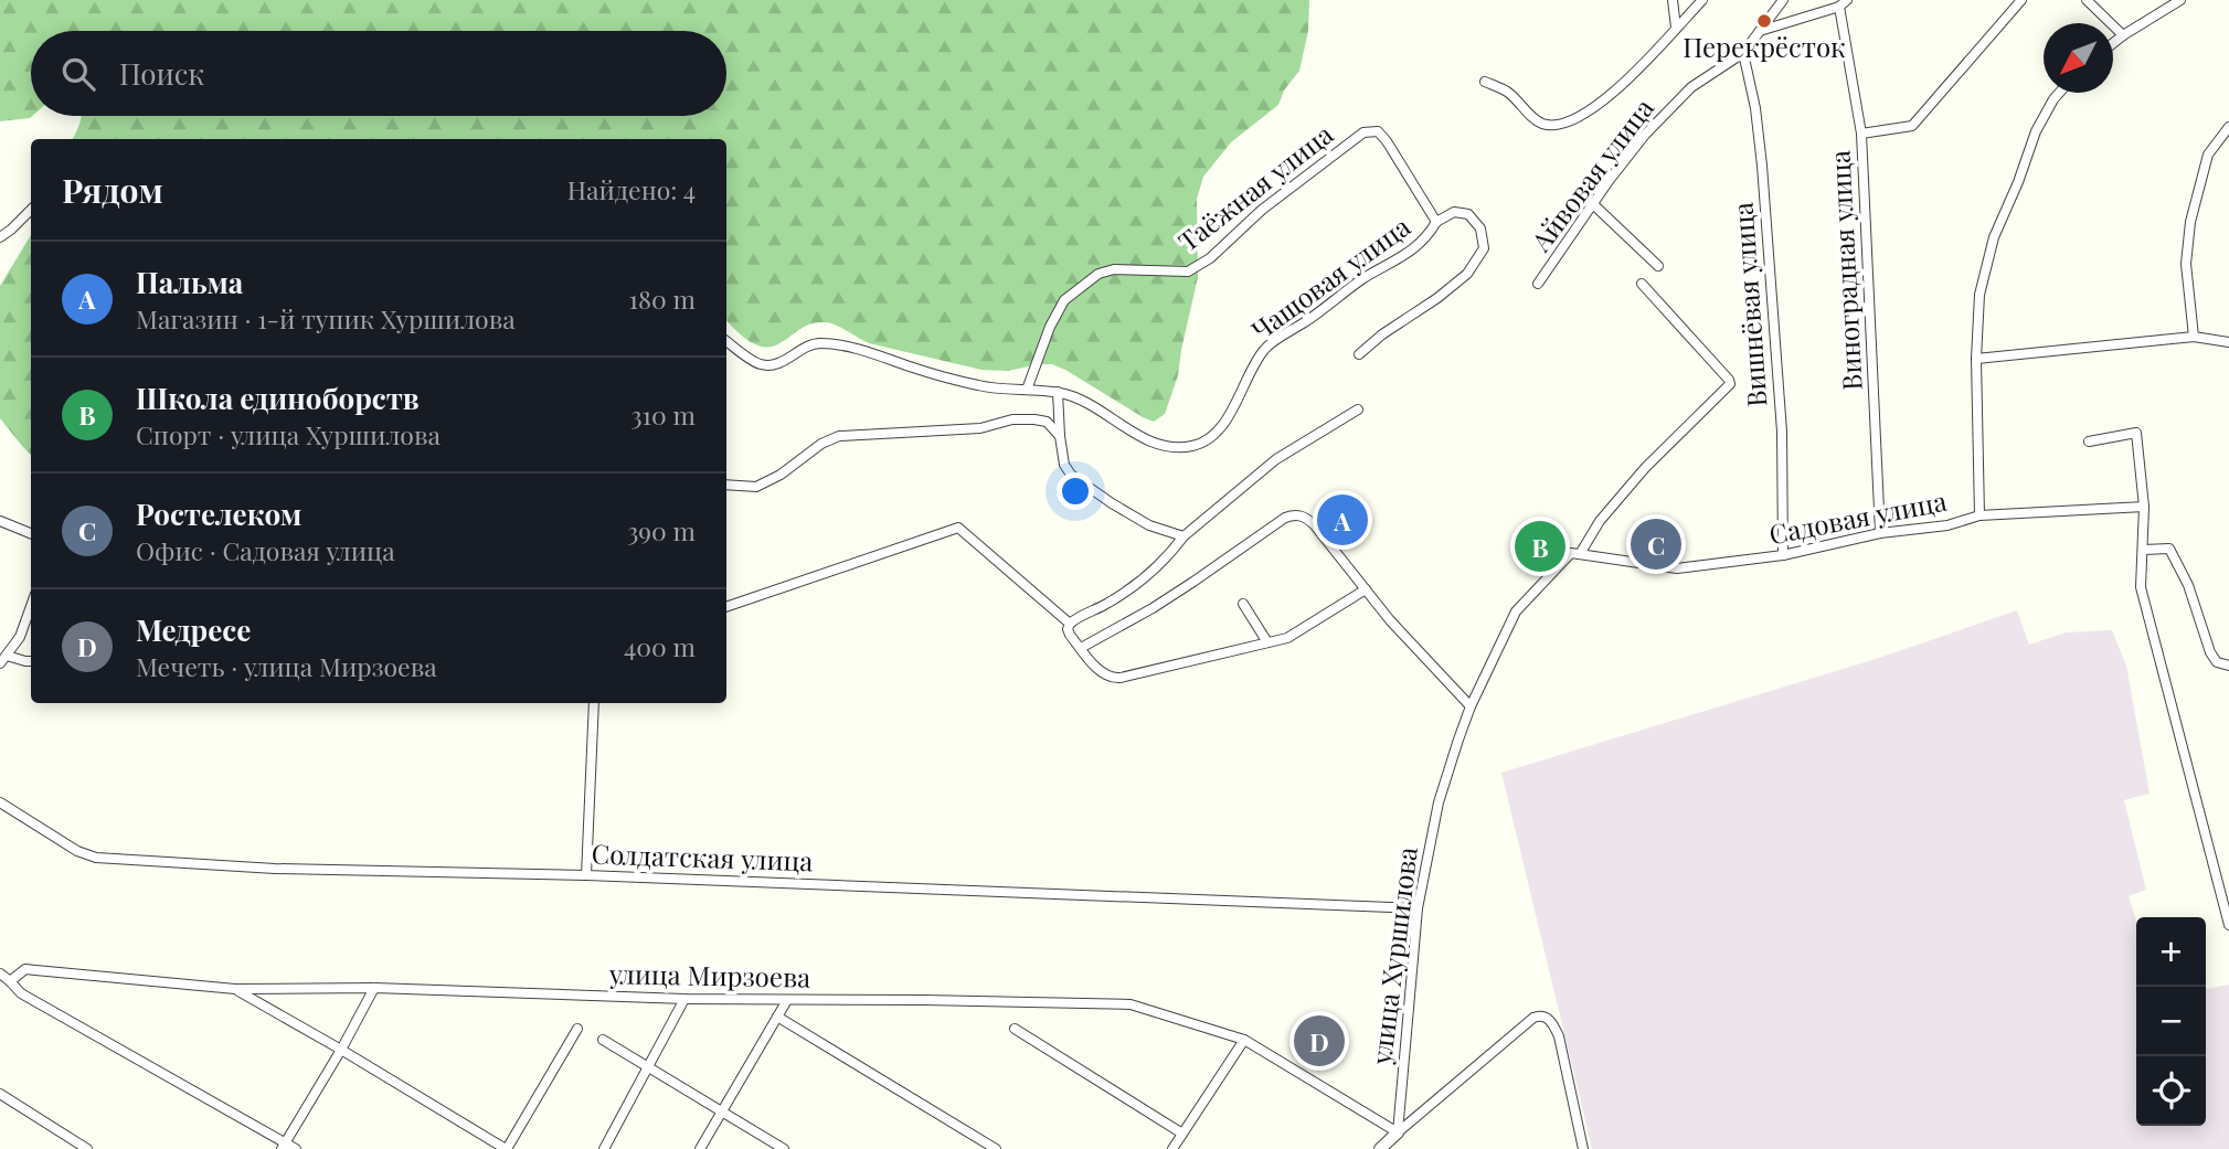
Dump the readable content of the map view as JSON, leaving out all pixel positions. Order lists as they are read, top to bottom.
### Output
{
  "streets": {
    "street": [
      "Айвовая улица",
      "Таёжная улица",
      "Виноградная улица",
      "Чащовая улица",
      "Вишнёвая улица",
      "Садовая улица",
      "Солдатская улица",
      "улица Хуршилова",
      "улица Мирзоева"
    ]
  },
  "crossings": [
    ["Айвовая улица", "Вишнёвая улица"],
    ["Таёжная улица", "Чащовая улица"],
    ["Виноградная улица", "Садовая улица"],
    ["Вишнёвая улица", "Садовая улица"],
    ["Садовая улица", "улица Хуршилова"],
    ["Солдатская улица", "улица Хуршилова"],
    ["улица Хуршилова", "улица Мирзоева"]
  ],
  "places": ["Перекрёсток"],
  "north": "bottom left",
  "page": {
    "search": "Поиск",
    "heading": ["Рядом", "Найдено: 4"],
    "list": [
      {
        "mark": "A",
        "name": "Пальма",
        "note": "Магазин · 1-й тупик Хуршилова",
        "value": "180 m"
      },
      {
        "mark": "B",
        "name": "Школа единоборств",
        "note": "Спорт · улица Хуршилова",
        "value": "310 m"
      },
      {
        "mark": "C",
        "name": "Ростелеком",
        "note": "Офис · Садовая улица",
        "value": "390 m"
      },
      {
        "mark": "D",
        "name": "Медресе",
        "note": "Мечеть · улица Мирзоева",
        "value": "400 m"
      }
    ],
    "pins": [
      "A",
      "C",
      "B",
      "D"
    ],
    "map_buttons": ["+", "−"]
  }
}
